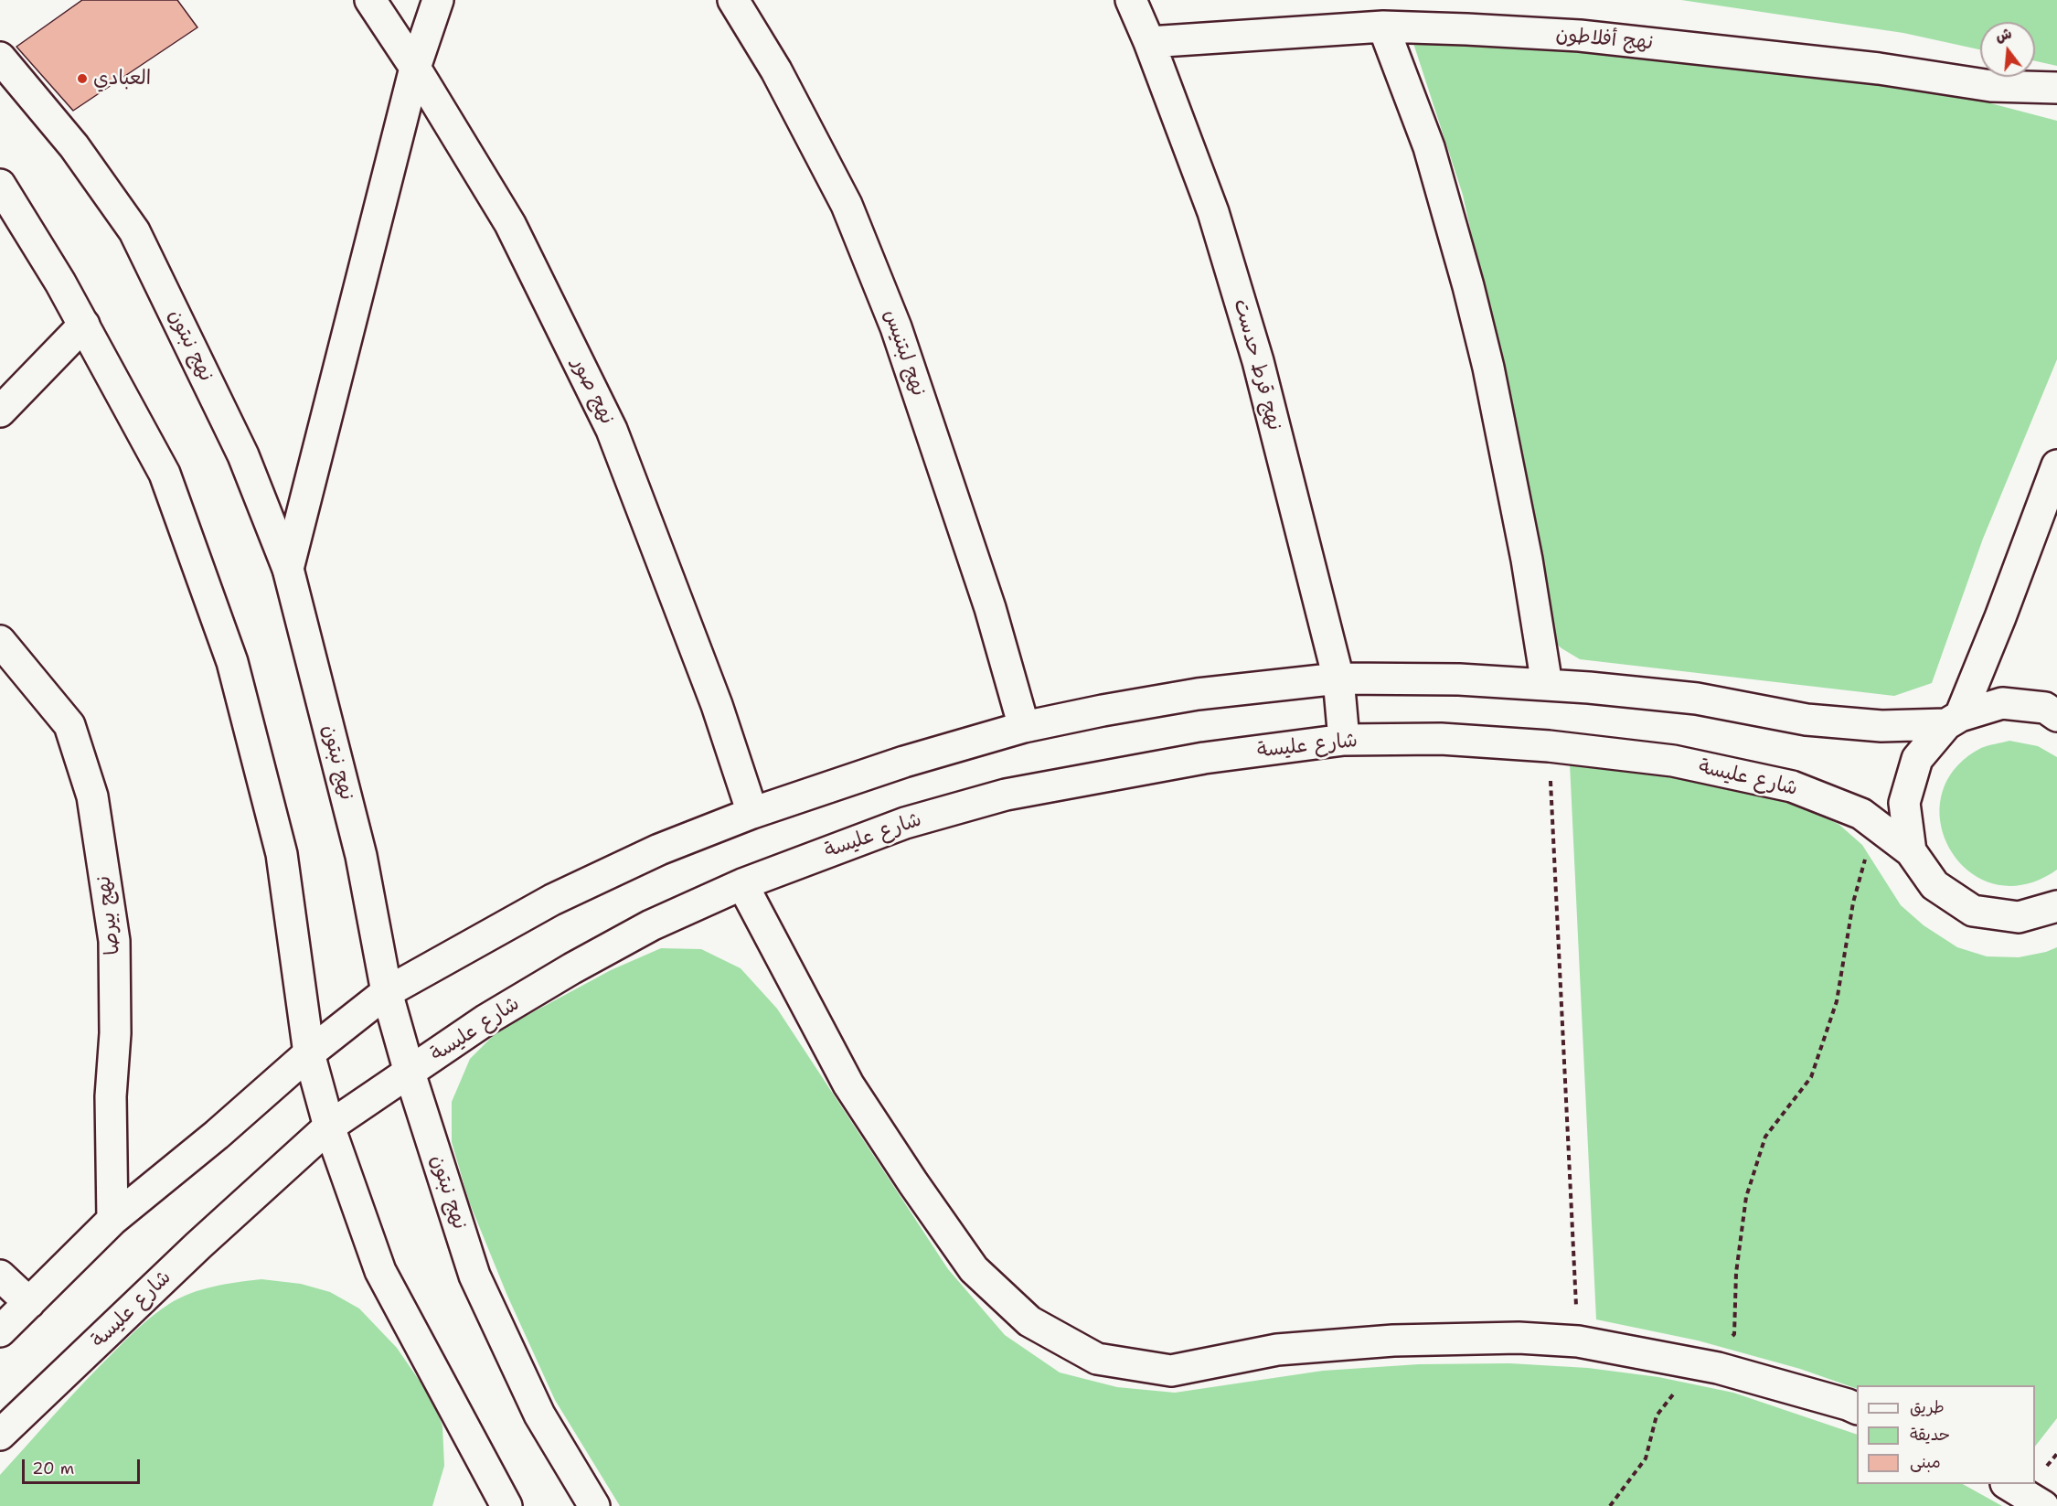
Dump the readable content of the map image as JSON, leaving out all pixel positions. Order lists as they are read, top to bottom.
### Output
{
  "streets": {
    "street": [
      "نهج أفلاطون",
      "نهج نبتون",
      "نهج لبتنيس",
      "نهج قرط حدست",
      "نهج صور",
      "شارع عليسة",
      "نهج بيرصا"
    ]
  },
  "crossings": [
    ["نهج أفلاطون", "نهج قرط حدست"],
    ["نهج نبتون", "شارع عليسة"],
    ["نهج قرط حدست", "شارع عليسة"]
  ],
  "places": ["العبادي"],
  "legend": ["طريق", "حديقة", "مبنى"],
  "scale_bar": "20 m",
  "north": "top"
}
